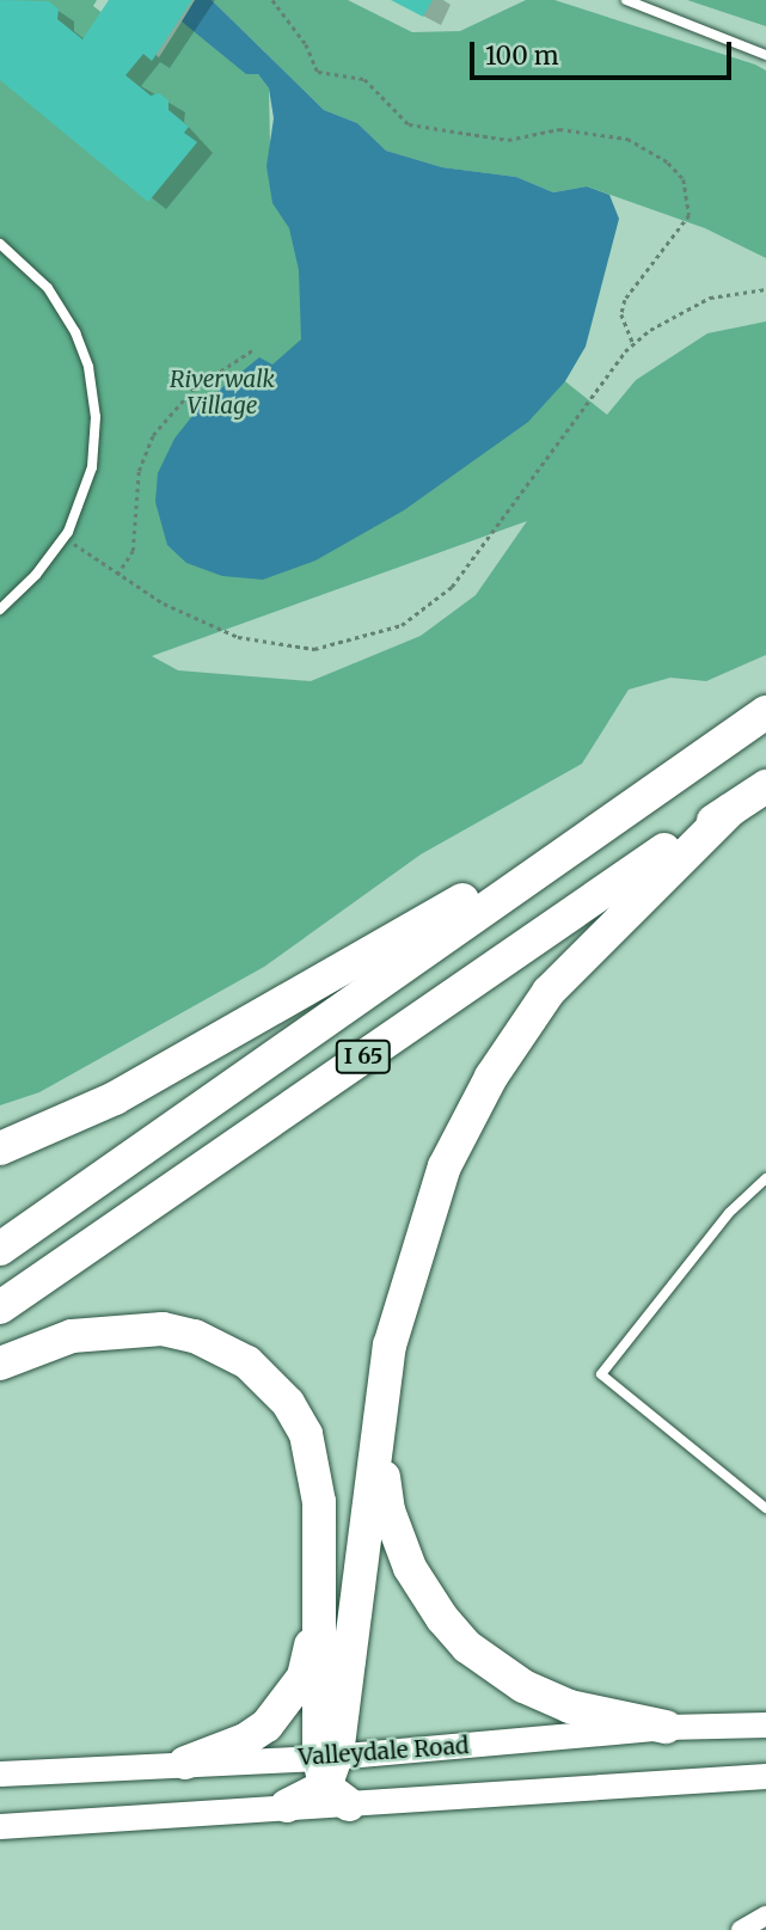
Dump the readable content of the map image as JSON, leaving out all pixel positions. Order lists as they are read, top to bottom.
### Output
{
  "streets": {
    "highway": ["I 65"],
    "main road": ["Valleydale Road"]
  },
  "parks": ["Riverwalk Village"],
  "scale_bar": "100 m"
}
